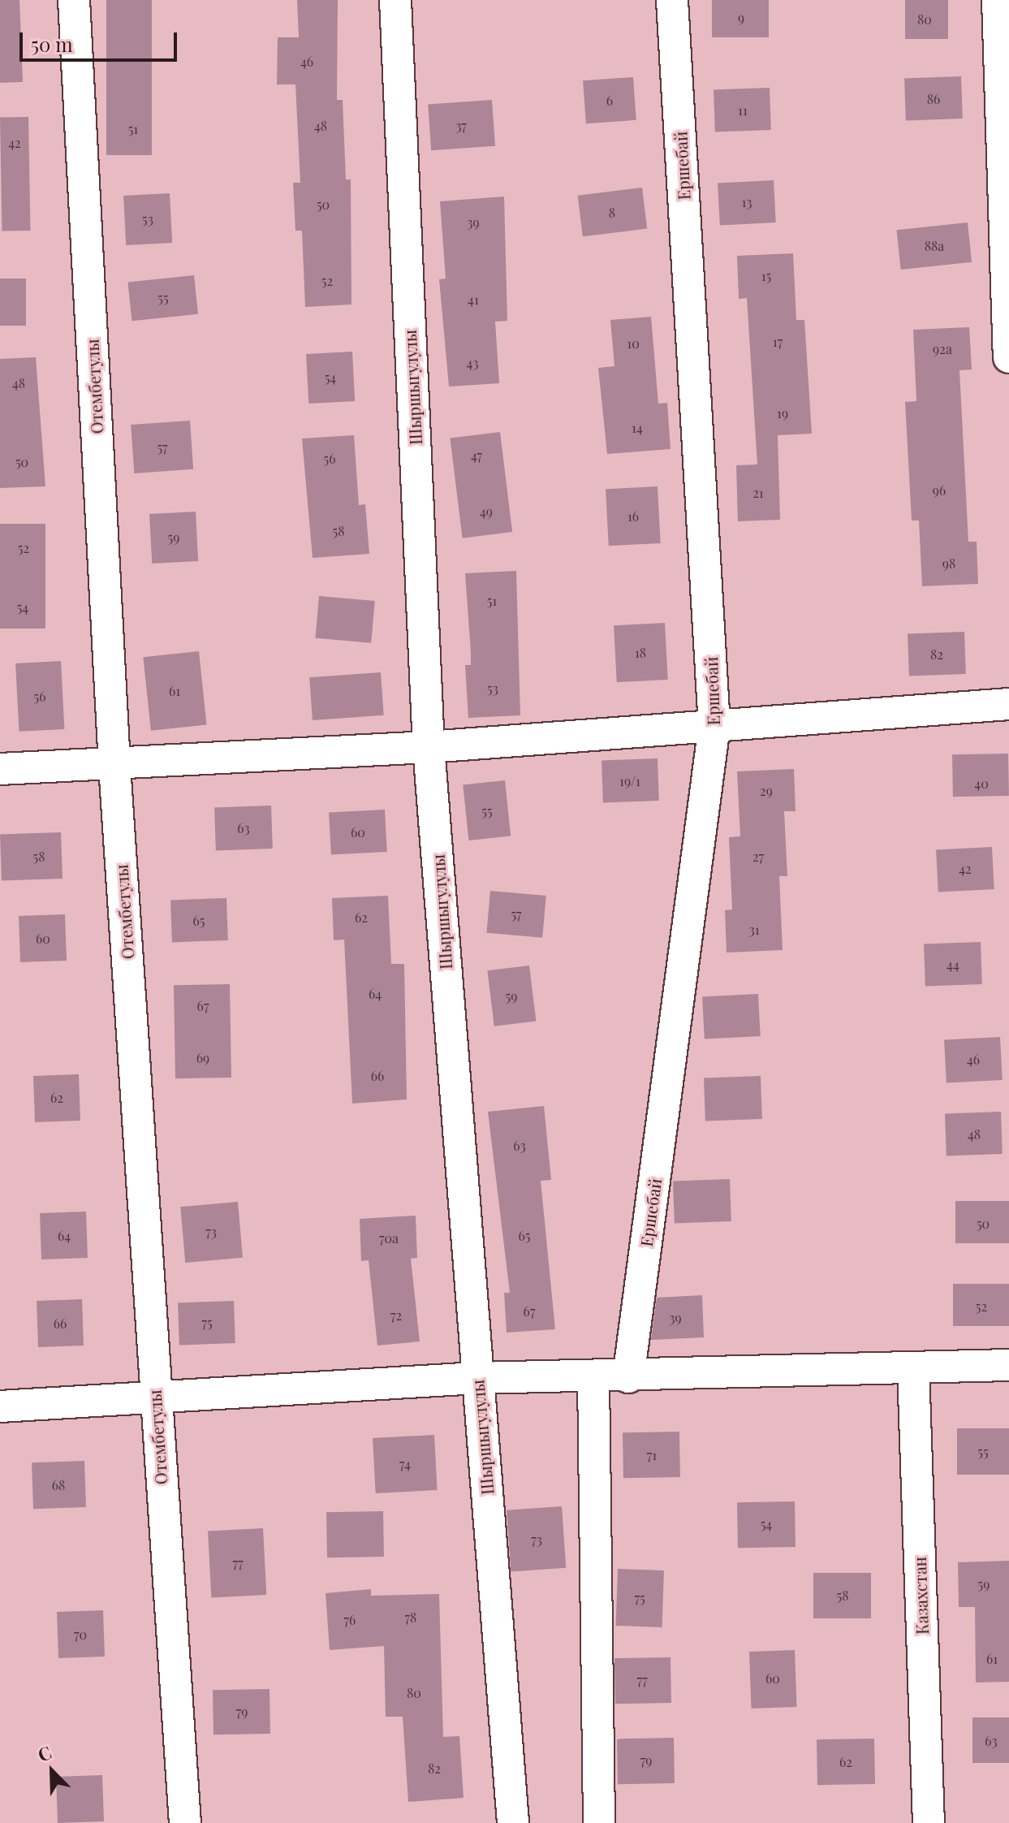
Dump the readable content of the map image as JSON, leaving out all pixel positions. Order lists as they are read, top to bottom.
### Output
{
  "streets": {
    "street": [
      "Ершебай",
      "Отембетулы",
      "Шыршыгулулы",
      "Казахстан"
    ]
  },
  "house_numbers": [
    "9",
    "80",
    "46",
    "86",
    "6",
    "11",
    "48",
    "37",
    "51",
    "42",
    "13",
    "50",
    "8",
    "53",
    "39",
    "88а",
    "15",
    "52",
    "55",
    "41",
    "17",
    "10",
    "92а",
    "43",
    "54",
    "48",
    "19",
    "14",
    "57",
    "47",
    "56",
    "50",
    "96",
    "21",
    "49",
    "16",
    "58",
    "59",
    "52",
    "98",
    "51",
    "54",
    "18",
    "82",
    "53",
    "61",
    "56",
    "19/1",
    "40",
    "29",
    "55",
    "63",
    "60",
    "58",
    "27",
    "42",
    "57",
    "62",
    "65",
    "31",
    "60",
    "44",
    "64",
    "59",
    "67",
    "69",
    "46",
    "66",
    "62",
    "48",
    "63",
    "50",
    "73",
    "64",
    "65",
    "70а",
    "52",
    "67",
    "72",
    "39",
    "75",
    "66",
    "55",
    "71",
    "74",
    "68",
    "54",
    "73",
    "77",
    "59",
    "58",
    "75",
    "78",
    "76",
    "70",
    "61",
    "60",
    "77",
    "80",
    "79",
    "63",
    "79",
    "62",
    "82"
  ],
  "scale_bar": "50 m",
  "north": "top left"
}
